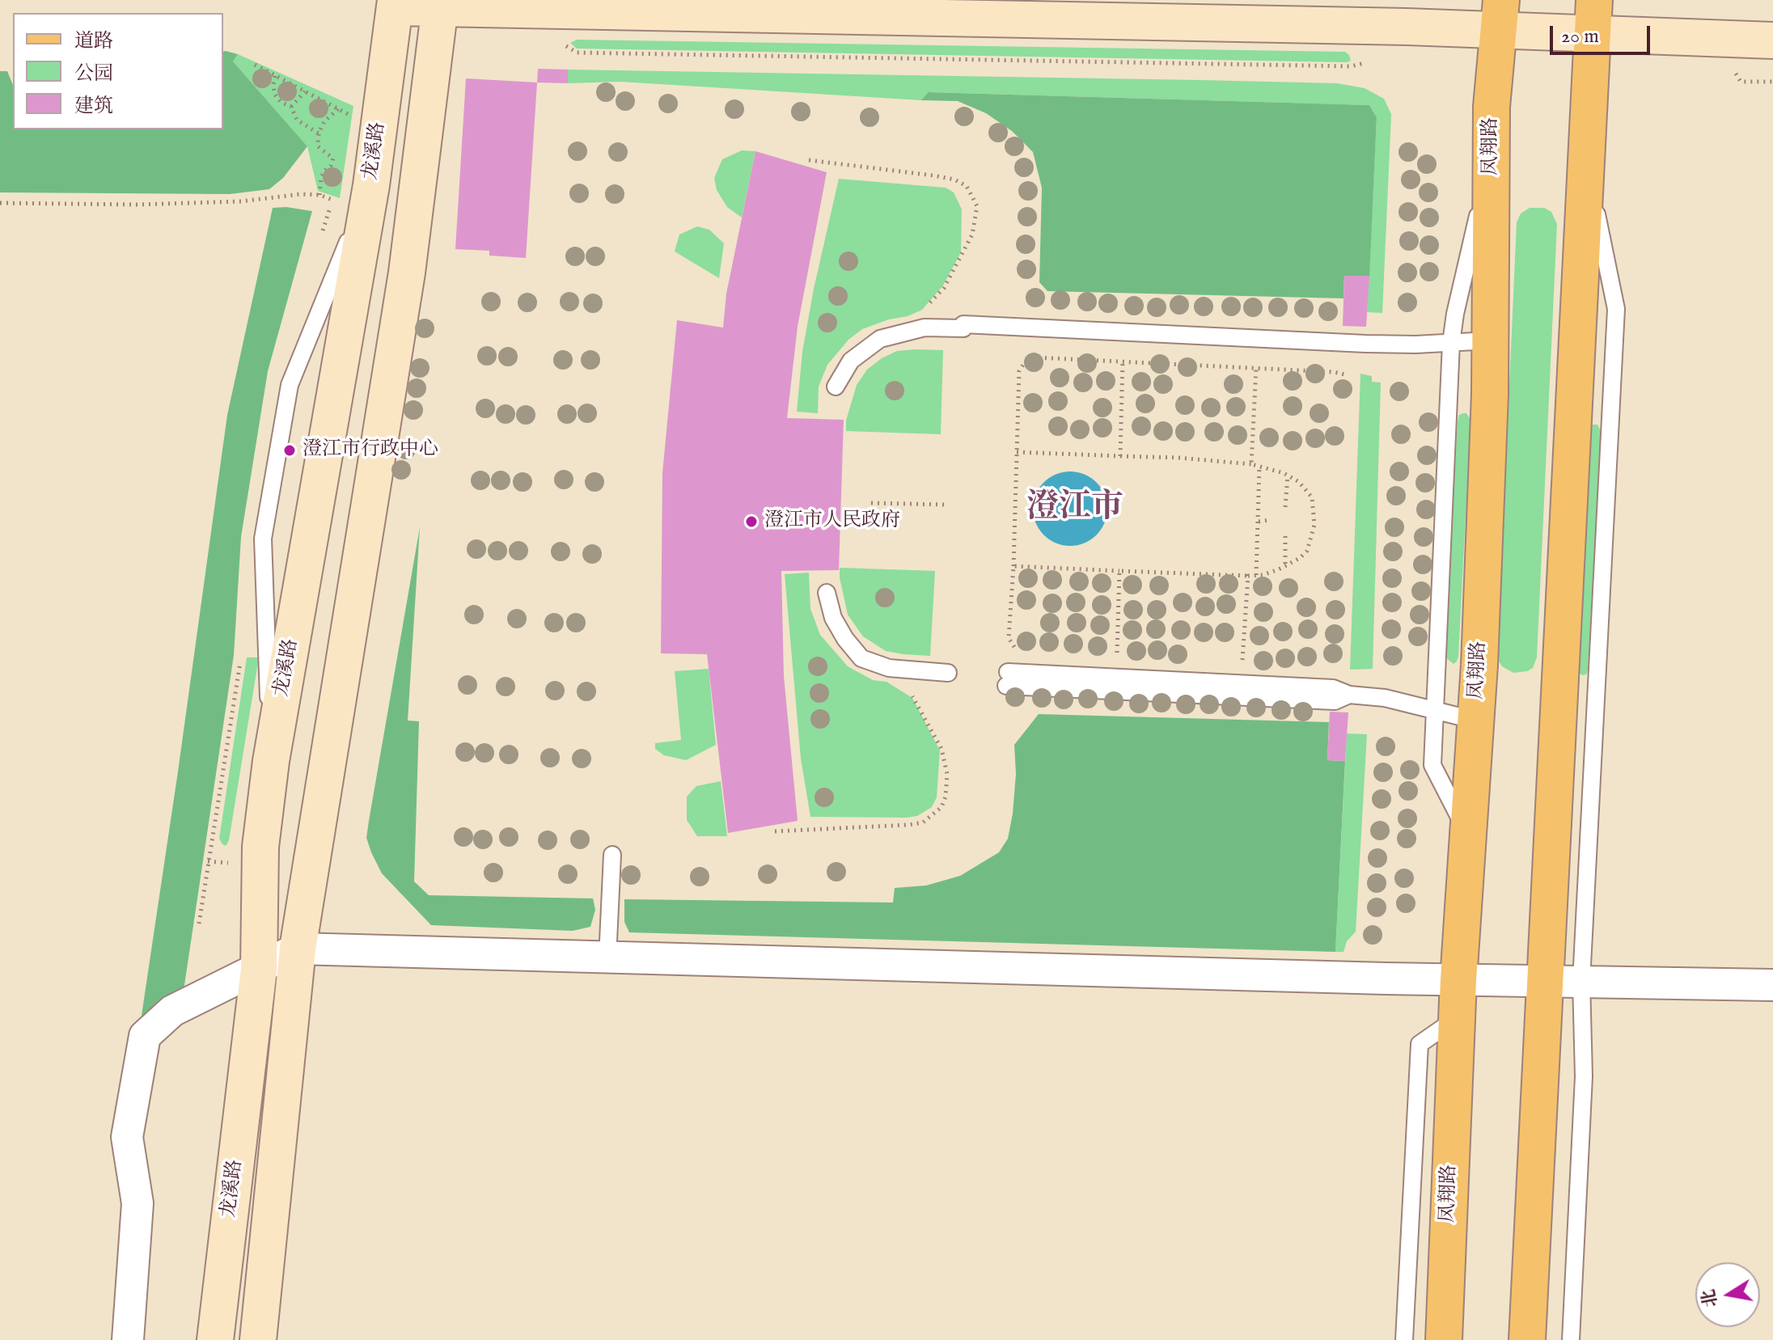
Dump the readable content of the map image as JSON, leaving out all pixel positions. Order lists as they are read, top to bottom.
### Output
{
  "streets": {
    "main road": ["凤翔路", "龙溪路"]
  },
  "districts": ["澄江市"],
  "places": ["澄江市行政中心", "澄江市人民政府"],
  "legend": ["道路", "公园", "建筑"],
  "scale_bar": "20 m",
  "north": "left"
}
